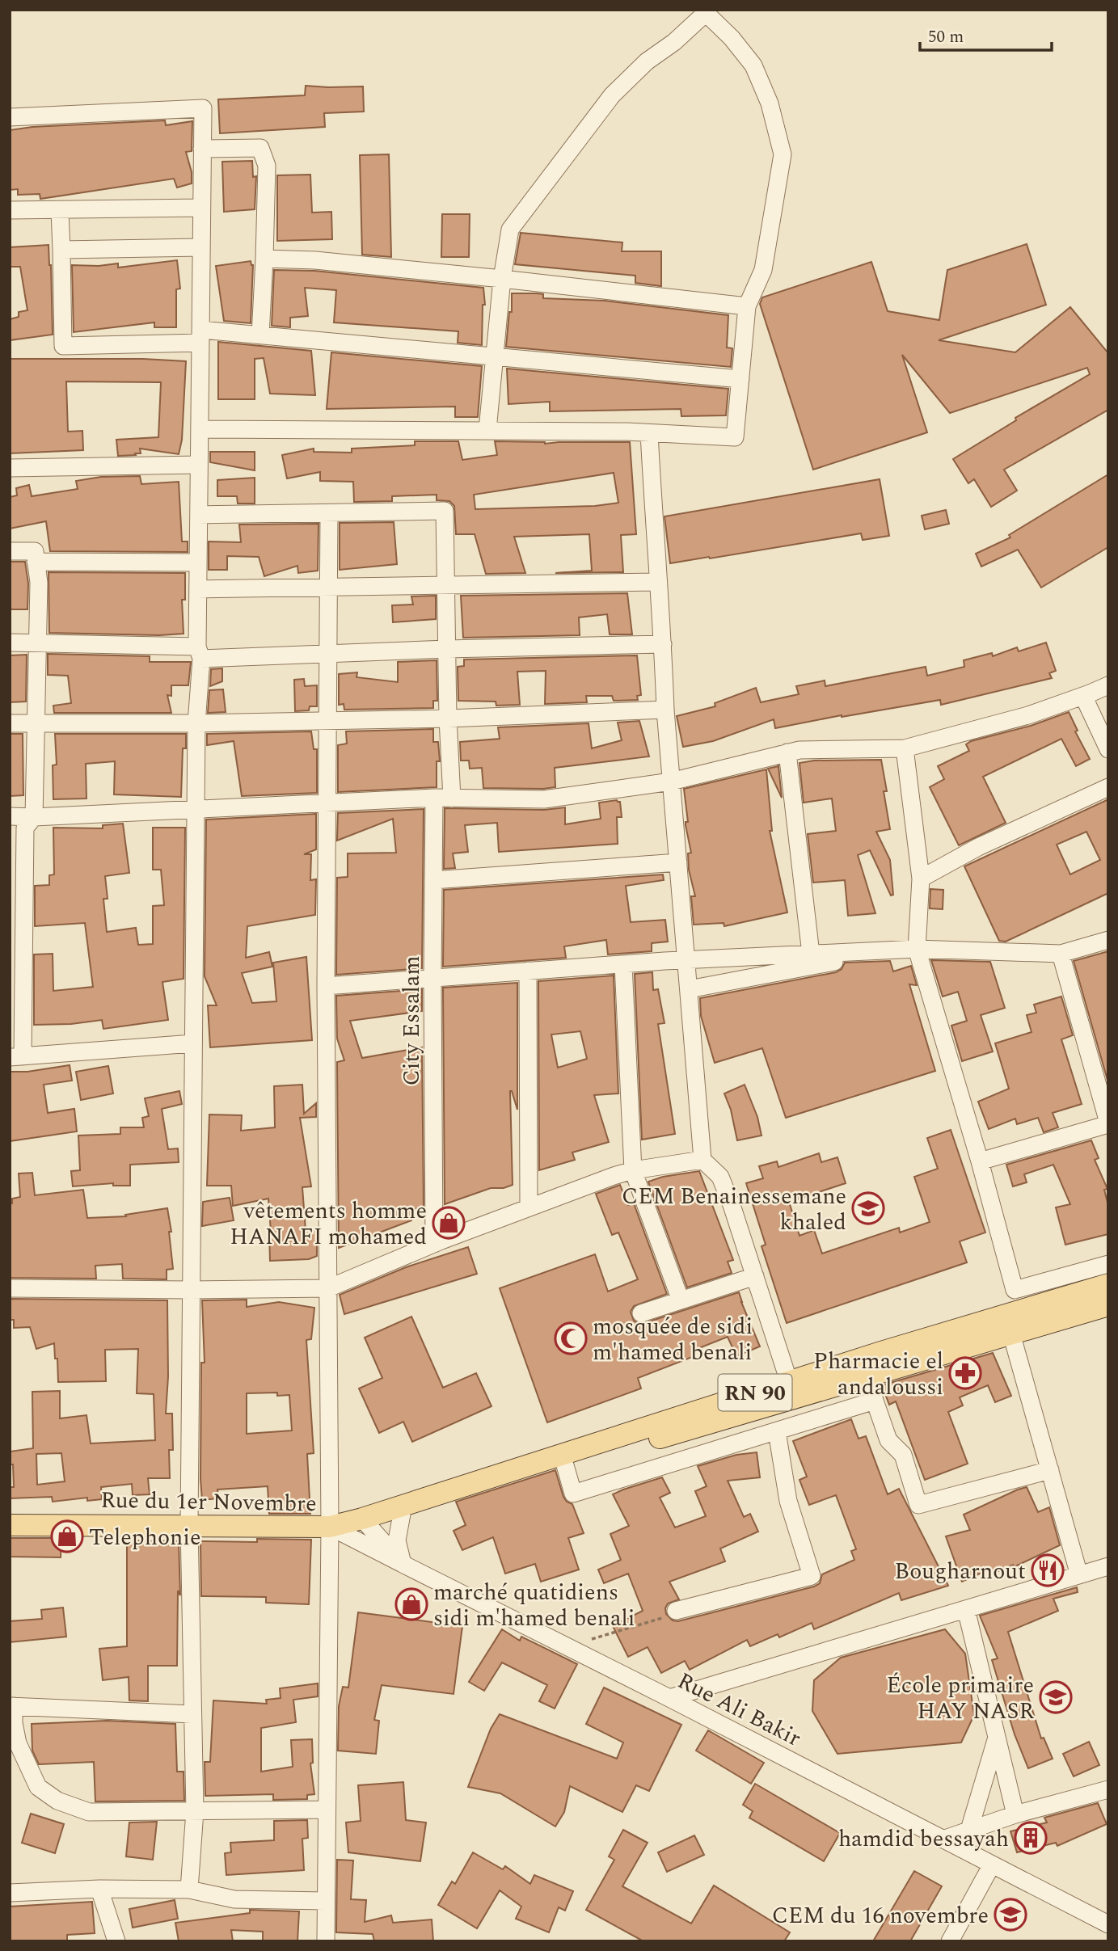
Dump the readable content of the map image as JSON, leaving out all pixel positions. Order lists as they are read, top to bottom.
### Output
{
  "streets": {
    "main road": ["RN 90", "Rue du 1er Novembre"],
    "street": ["City Essalam", "Rue Ali Bakir"]
  },
  "crossings": [
    ["RN 90", "Rue du 1er Novembre"],
    ["Rue du 1er Novembre", "Rue Ali Bakir"]
  ],
  "places": {
    "school or university": ["CEM Benainessemane khaled", "École primaire HAY NASR", "CEM du 16 novembre"],
    "shop": ["vêtements homme HANAFI mohamed", "Telephonie", "marché quatidiens sidi m'hamed benali"],
    "mosque": ["mosquée de sidi m'hamed benali"],
    "pharmacy": ["Pharmacie el andaloussi"],
    "restaurant": ["Bougharnout"],
    "building": ["hamdid bessayah"]
  },
  "scale_bar": "50 m"
}
